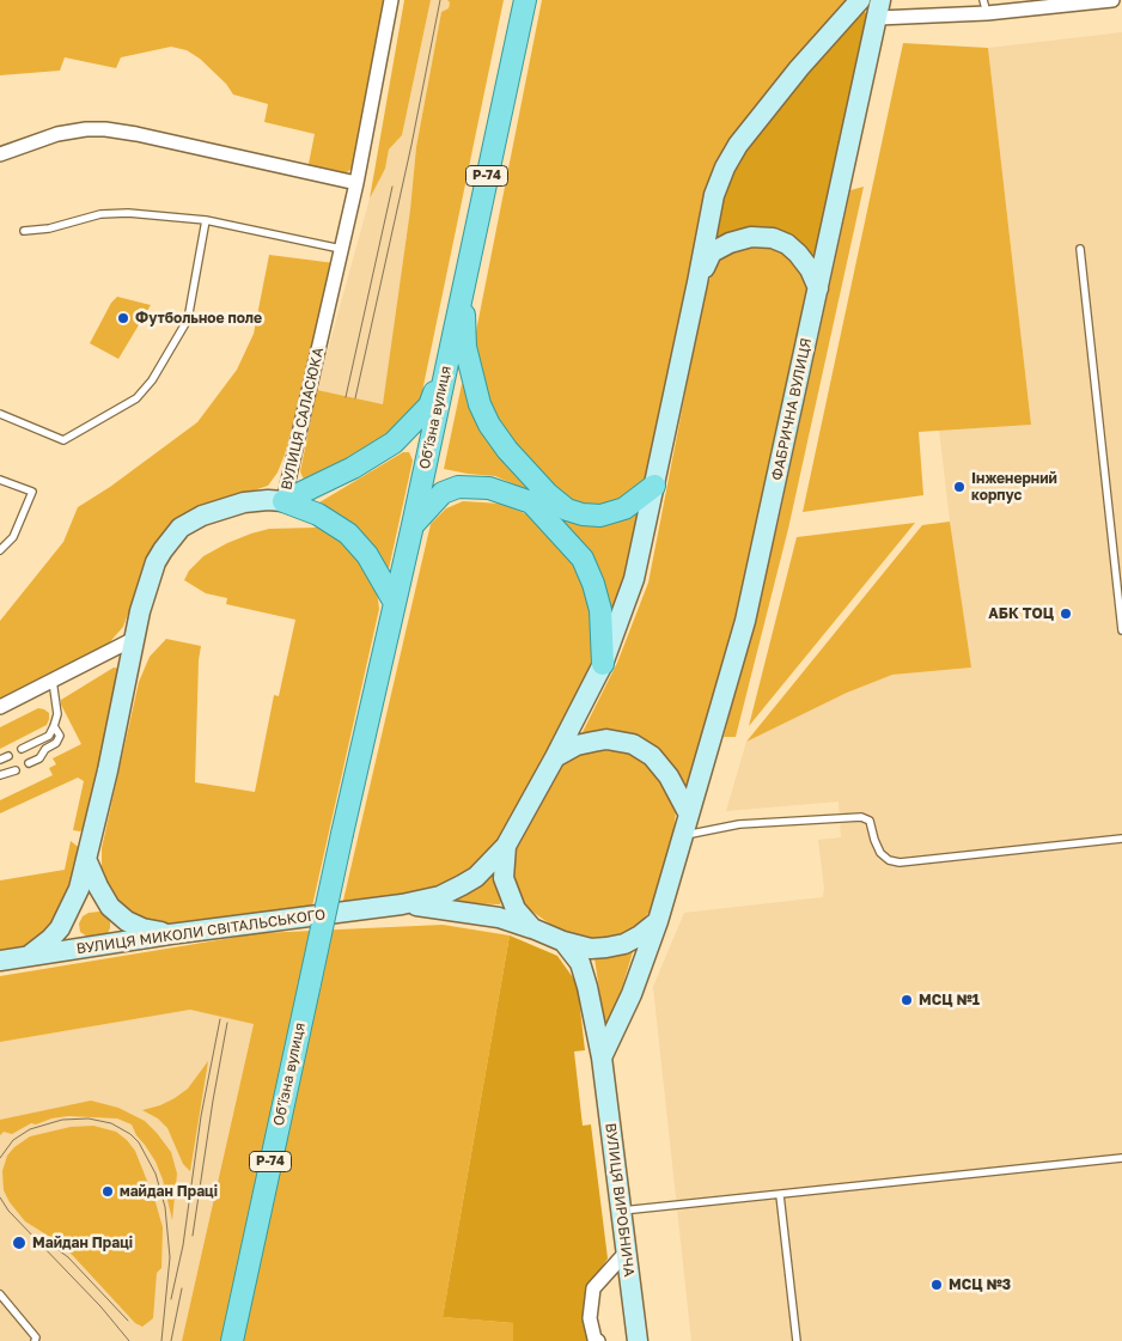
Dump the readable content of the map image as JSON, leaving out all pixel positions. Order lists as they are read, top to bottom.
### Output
{
  "streets": {
    "main road": [
      "Р-74",
      "ФАБРИЧНА ВУЛИЦЯ",
      "Обʼїзна вулиця",
      "ВУЛИЦЯ САЛАСЮКА",
      "ВУЛИЦЯ МИКОЛИ СВІТАЛЬСЬКОГО",
      "ВУЛИЦЯ ВИРОБНИЧА"
    ]
  },
  "crossings": [
    ["ФАБРИЧНА ВУЛИЦЯ", "ВУЛИЦЯ ВИРОБНИЧА"],
    ["ВУЛИЦЯ САЛАСЮКА", "ВУЛИЦЯ МИКОЛИ СВІТАЛЬСЬКОГО"]
  ],
  "places": [
    "Футбольное поле",
    "Інженерний корпус",
    "АБК ТОЦ",
    "МСЦ №1",
    "майдан Праці",
    "Майдан Праці",
    "МСЦ №3"
  ]
}
